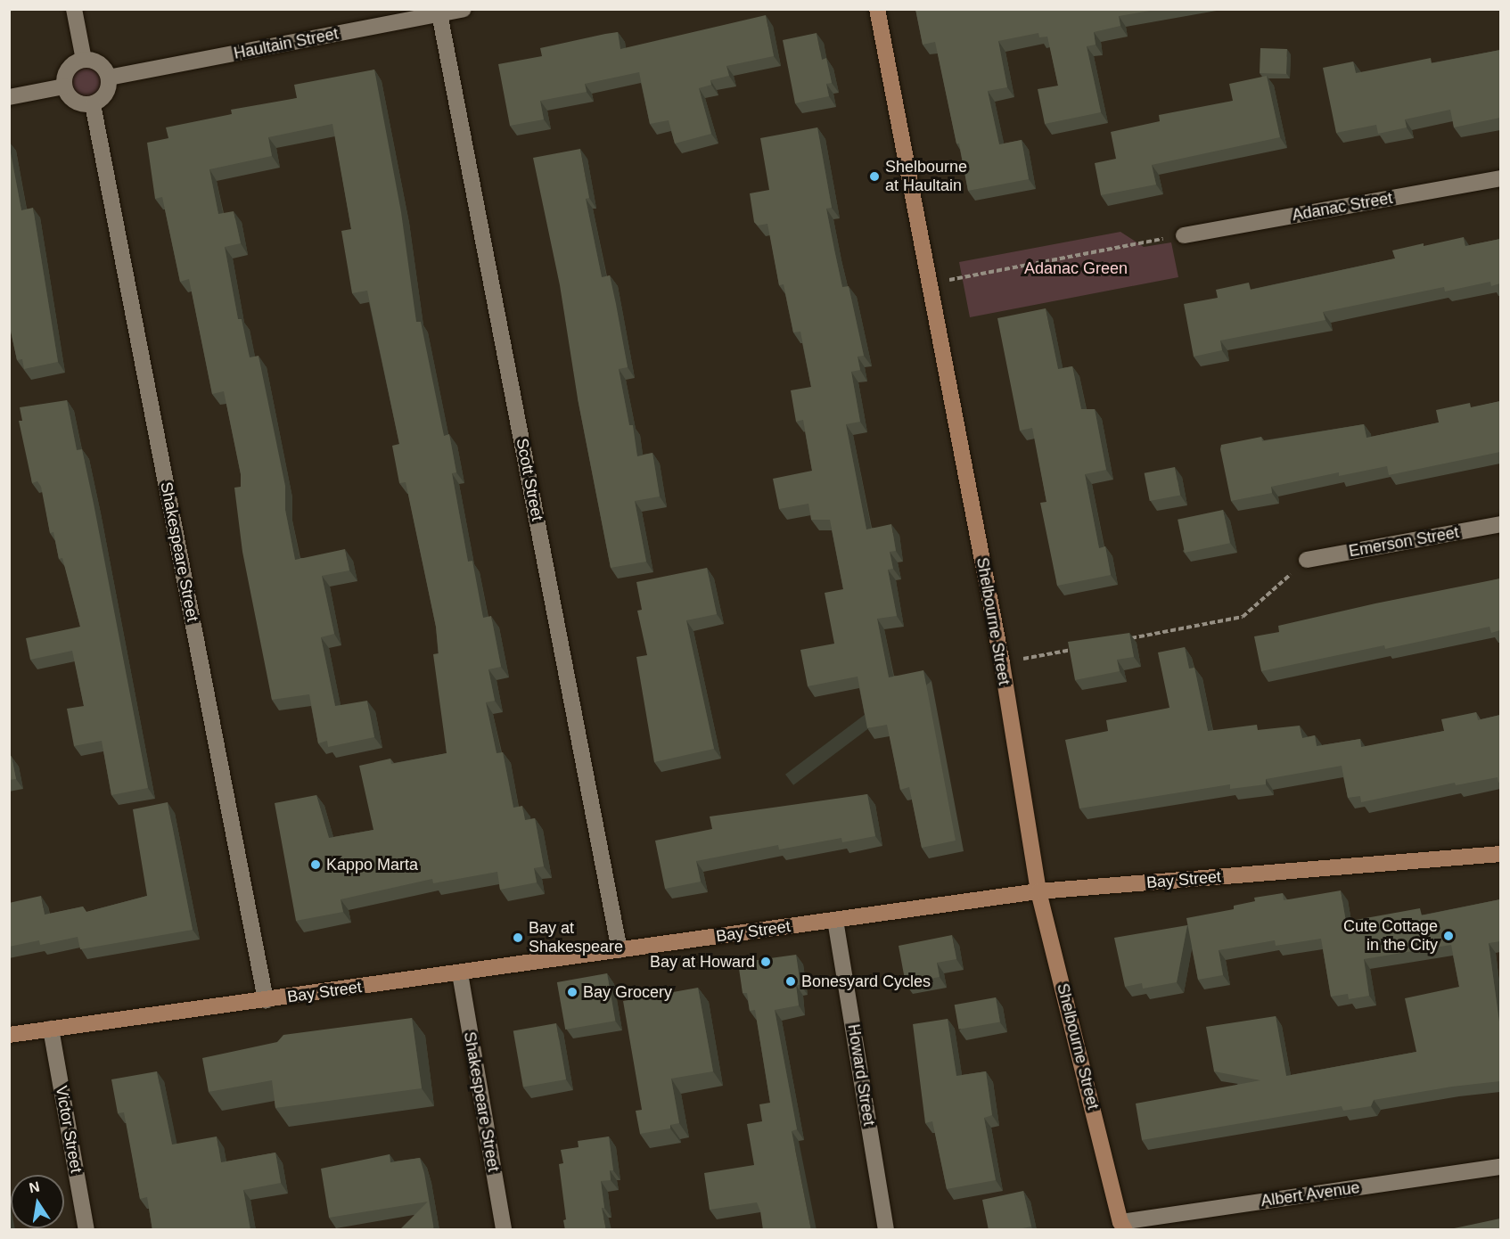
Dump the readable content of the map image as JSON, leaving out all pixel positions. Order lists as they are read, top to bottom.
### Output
{
  "streets": {
    "main road": ["Shelbourne Street", "Bay Street"],
    "street": [
      "Haultain Street",
      "Adanac Street",
      "Scott Street",
      "Emerson Street",
      "Shakespeare Street",
      "Howard Street",
      "Victor Street",
      "Albert Avenue"
    ]
  },
  "crossings": [
    ["Haultain Street", "Scott Street"],
    ["Haultain Street", "Shakespeare Street"],
    ["Scott Street", "Bay Street"],
    ["Shakespeare Street", "Bay Street"],
    ["Shelbourne Street", "Bay Street"],
    ["Shelbourne Street", "Albert Avenue"],
    ["Bay Street", "Howard Street"],
    ["Bay Street", "Victor Street"]
  ],
  "parks": ["Adanac Green"],
  "places": [
    "Shelbourne at Haultain",
    "Kappo Marta",
    "Cute Cottage in the City",
    "Bay at Shakespeare",
    "Bay at Howard",
    "Bonesyard Cycles",
    "Bay Grocery"
  ],
  "north": "top"
}
